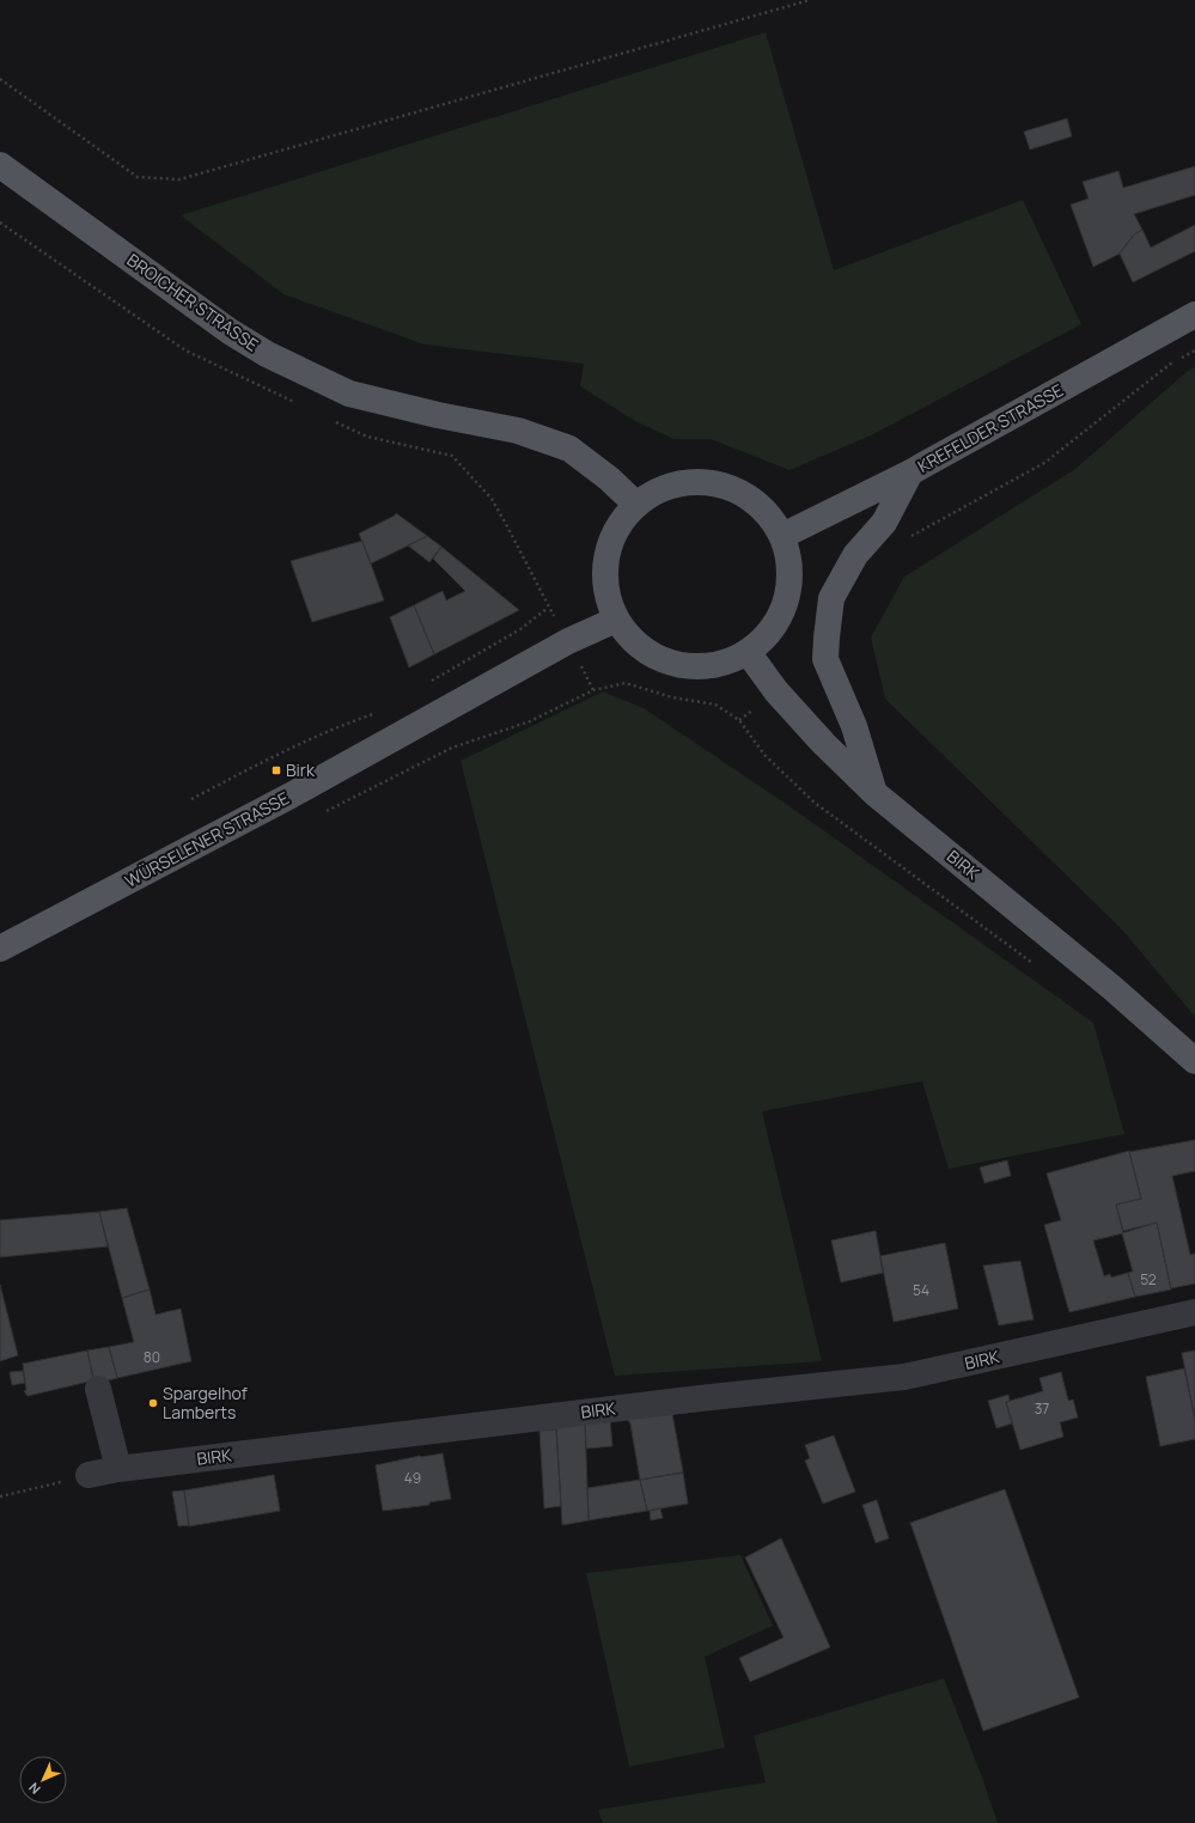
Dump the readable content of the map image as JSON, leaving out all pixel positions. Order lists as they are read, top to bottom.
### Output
{
  "streets": {
    "main road": [
      "BROICHER STRASSE",
      "KREFELDER STRASSE",
      "WÜRSELENER STRASSE",
      "BIRK"
    ]
  },
  "places": {
    "transit": ["Birk"],
    "other": ["Spargelhof Lamberts"]
  },
  "house_numbers": [
    "52",
    "54",
    "80",
    "37",
    "49"
  ],
  "north": "bottom left"
}
